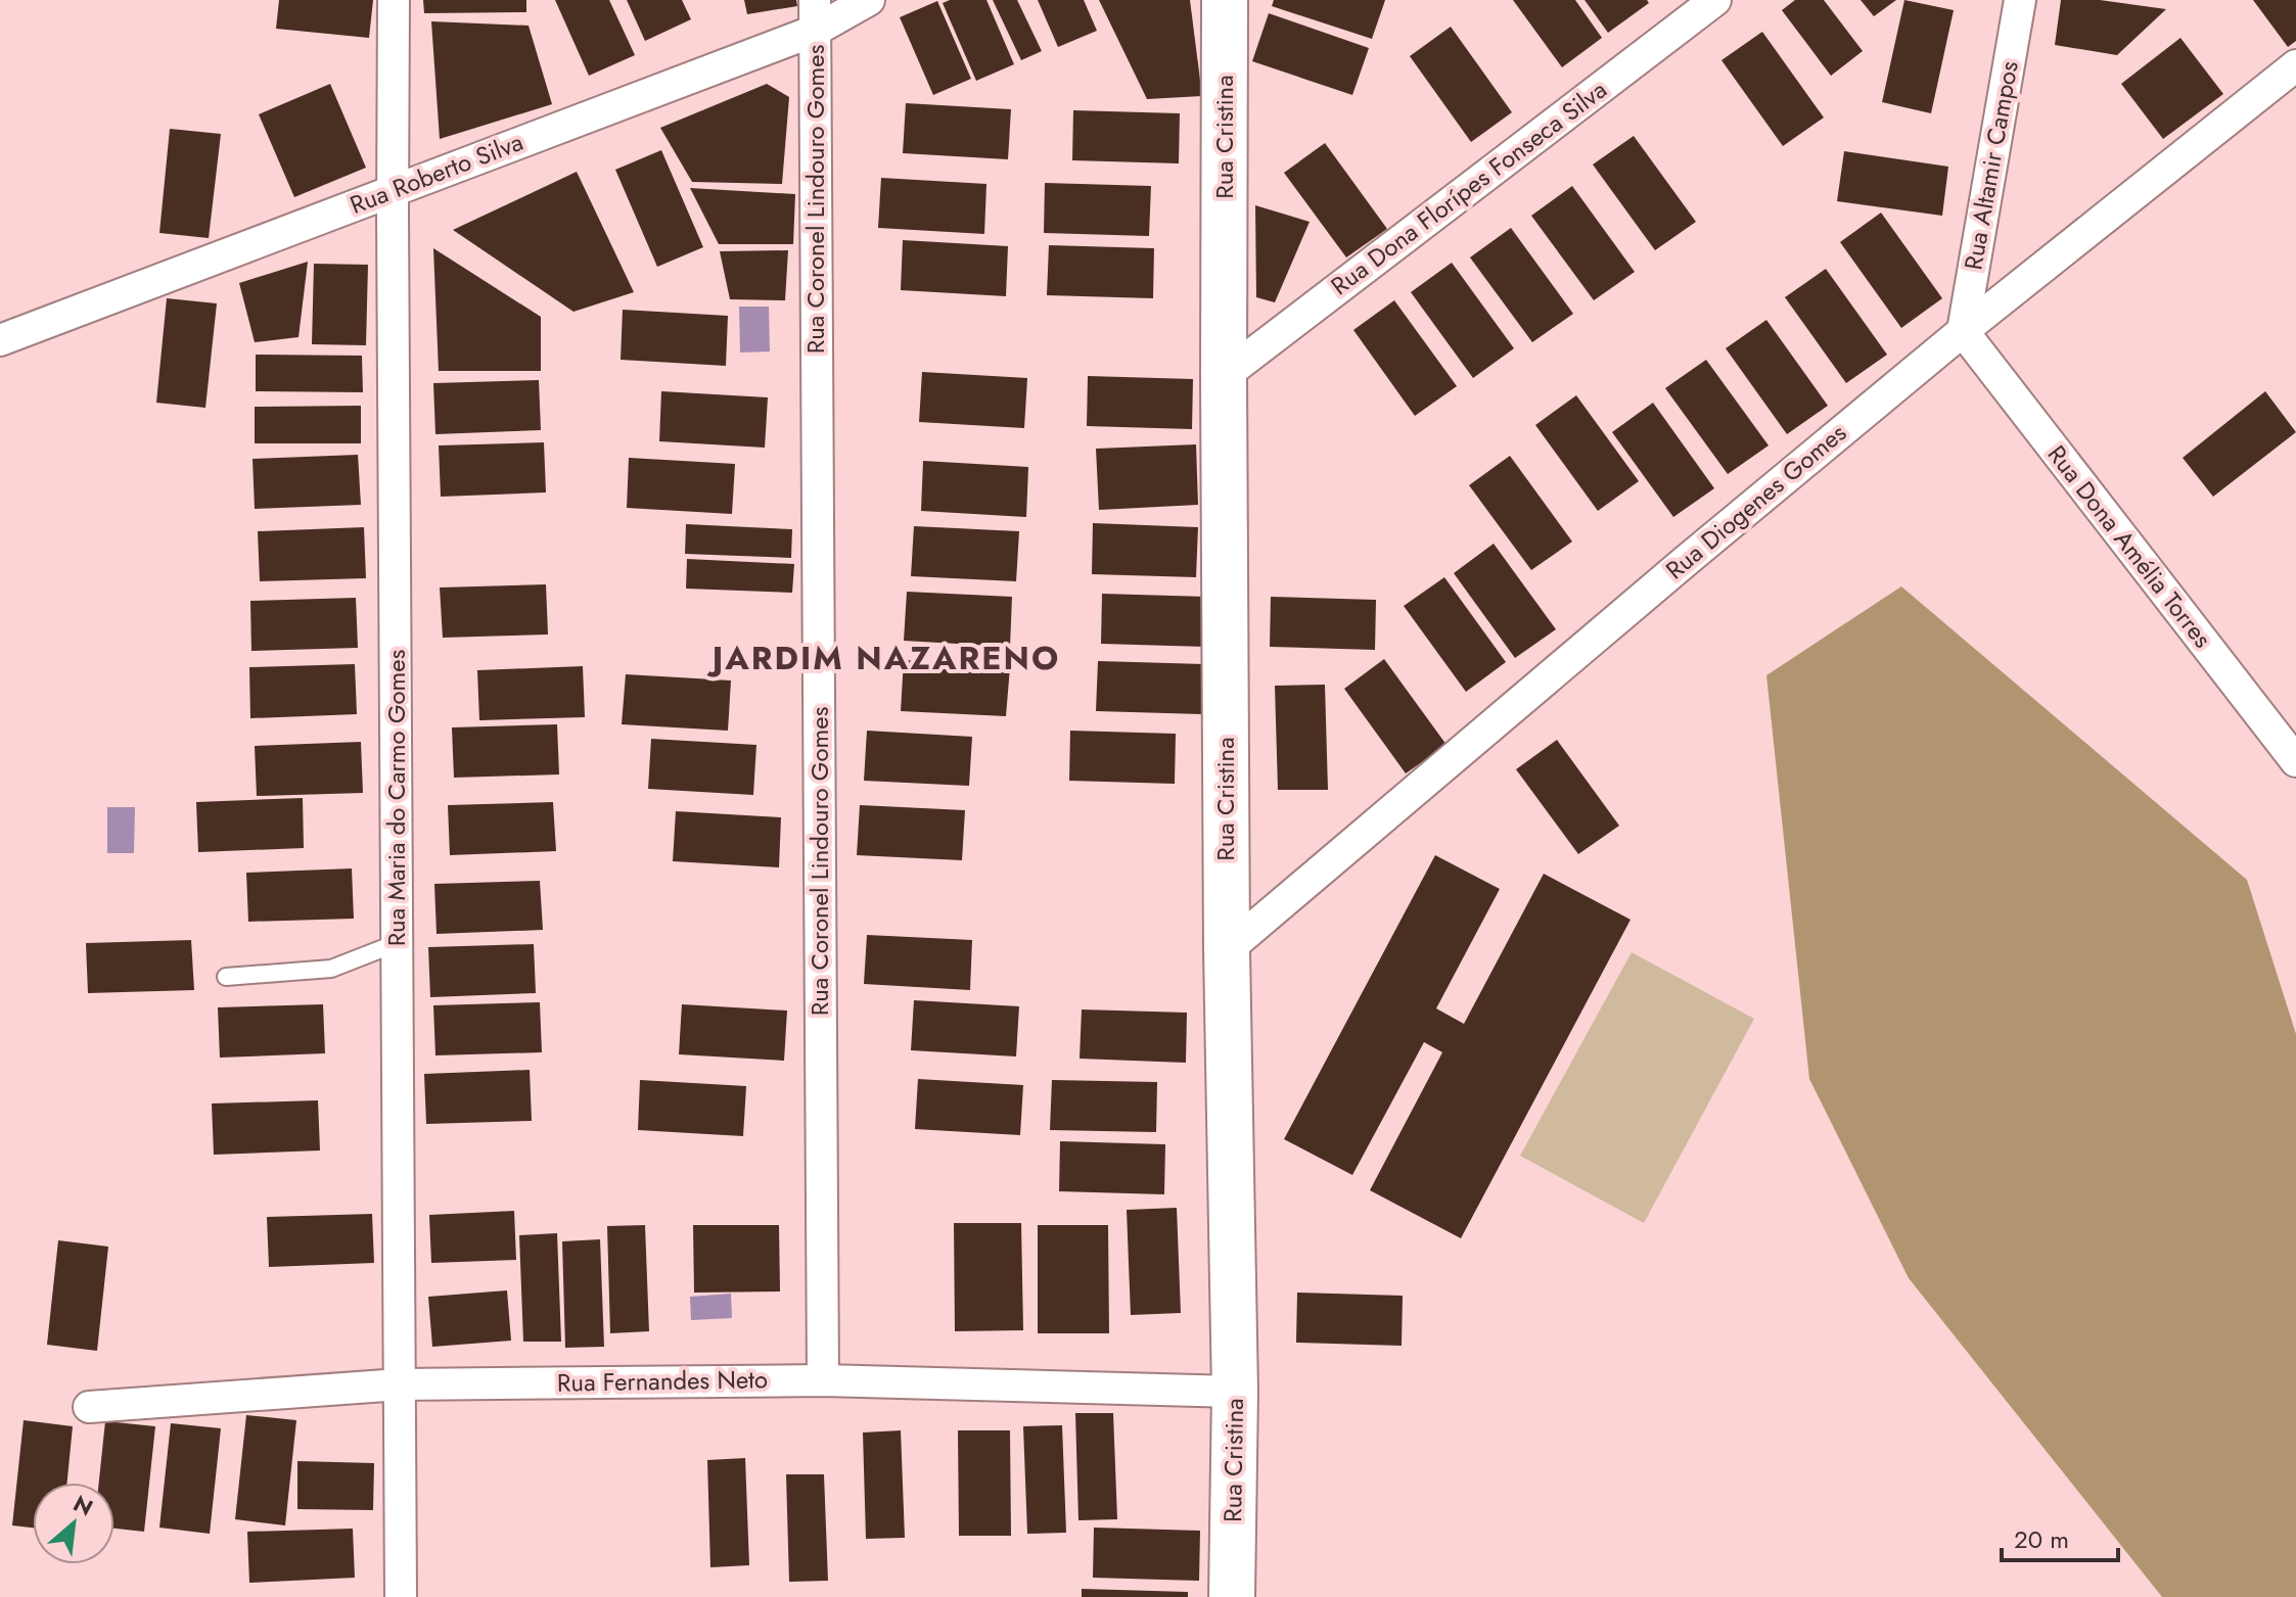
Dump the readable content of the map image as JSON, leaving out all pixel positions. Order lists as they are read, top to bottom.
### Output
{
  "streets": {
    "main road": ["Rua Cristina"],
    "street": [
      "Rua Altamir Campos",
      "Rua Roberto Silva",
      "Rua Dona Florípes Fonseca Silva",
      "Rua Coronel Lindouro Gomes",
      "Rua Diogenes Gomes",
      "Rua Dona Amélia Torres",
      "Rua Maria do Carmo Gomes",
      "Rua Fernandes Neto"
    ]
  },
  "crossings": [
    ["Rua Cristina", "Rua Dona Florípes Fonseca Silva"],
    ["Rua Cristina", "Rua Diogenes Gomes"],
    ["Rua Cristina", "Rua Fernandes Neto"],
    ["Rua Altamir Campos", "Rua Diogenes Gomes"],
    ["Rua Altamir Campos", "Rua Dona Amélia Torres"],
    ["Rua Roberto Silva", "Rua Coronel Lindouro Gomes"],
    ["Rua Roberto Silva", "Rua Maria do Carmo Gomes"],
    ["Rua Coronel Lindouro Gomes", "Rua Fernandes Neto"],
    ["Rua Diogenes Gomes", "Rua Dona Amélia Torres"],
    ["Rua Maria do Carmo Gomes", "Rua Fernandes Neto"]
  ],
  "districts": ["JARDIM NAZARENO"],
  "scale_bar": "20 m",
  "north": "top right"
}
